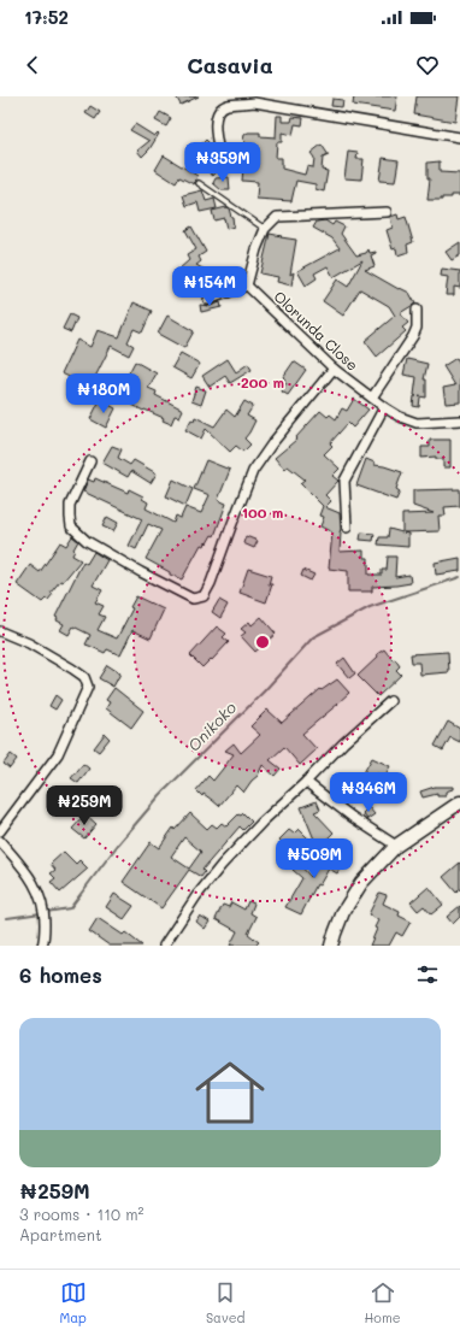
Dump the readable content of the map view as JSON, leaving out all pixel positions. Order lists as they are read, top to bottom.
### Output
{
  "streets": {
    "street": ["Olorunda Close"]
  },
  "water": ["Onikoko"],
  "page": {
    "status": "17:52",
    "header": "Casavia",
    "price": [
      "₦359M",
      "₦154M",
      "₦180M",
      "₦346M",
      "₦259M",
      "₦509M"
    ],
    "heading": "6 homes",
    "list": [
      {
        "name": "₦259M",
        "note": "3 rooms · 110 m² · Apartment"
      }
    ],
    "tabs": ["Map", "Saved", "Home"]
  },
  "rings": ["200 m", "100 m"]
}
